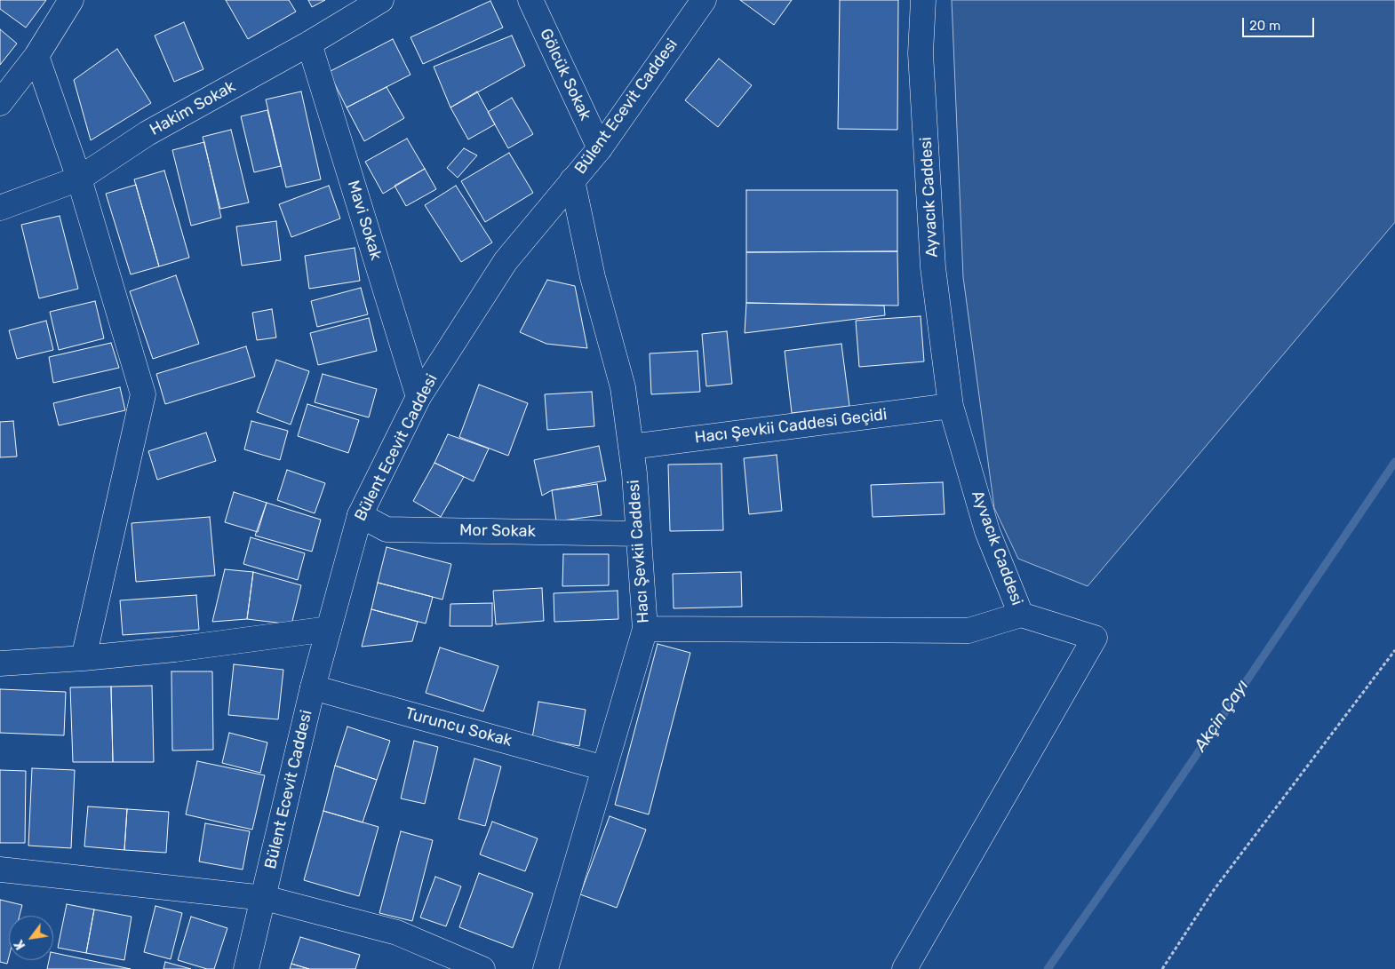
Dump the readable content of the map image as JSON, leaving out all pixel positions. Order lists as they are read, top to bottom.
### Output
{
  "streets": {
    "street": [
      "Gölcük Sokak",
      "Bülent Ecevit Caddesi",
      "Hakim Sokak",
      "Ayvacık Caddesi",
      "Mavi Sokak",
      "Hacı Şevkii Caddesi Geçidi",
      "Mor Sokak",
      "Hacı Şevkii Caddesi",
      "Turuncu Sokak"
    ]
  },
  "crossings": [
    ["Gölcük Sokak", "Bülent Ecevit Caddesi"],
    ["Bülent Ecevit Caddesi", "Mavi Sokak"],
    ["Bülent Ecevit Caddesi", "Mor Sokak"],
    ["Bülent Ecevit Caddesi", "Hacı Şevkii Caddesi"],
    ["Bülent Ecevit Caddesi", "Turuncu Sokak"],
    ["Hakim Sokak", "Mavi Sokak"],
    ["Ayvacık Caddesi", "Hacı Şevkii Caddesi Geçidi"],
    ["Hacı Şevkii Caddesi Geçidi", "Hacı Şevkii Caddesi"],
    ["Mor Sokak", "Hacı Şevkii Caddesi"],
    ["Hacı Şevkii Caddesi", "Turuncu Sokak"]
  ],
  "water": ["Akçin Çayı"],
  "scale_bar": "20 m",
  "north": "bottom left"
}
